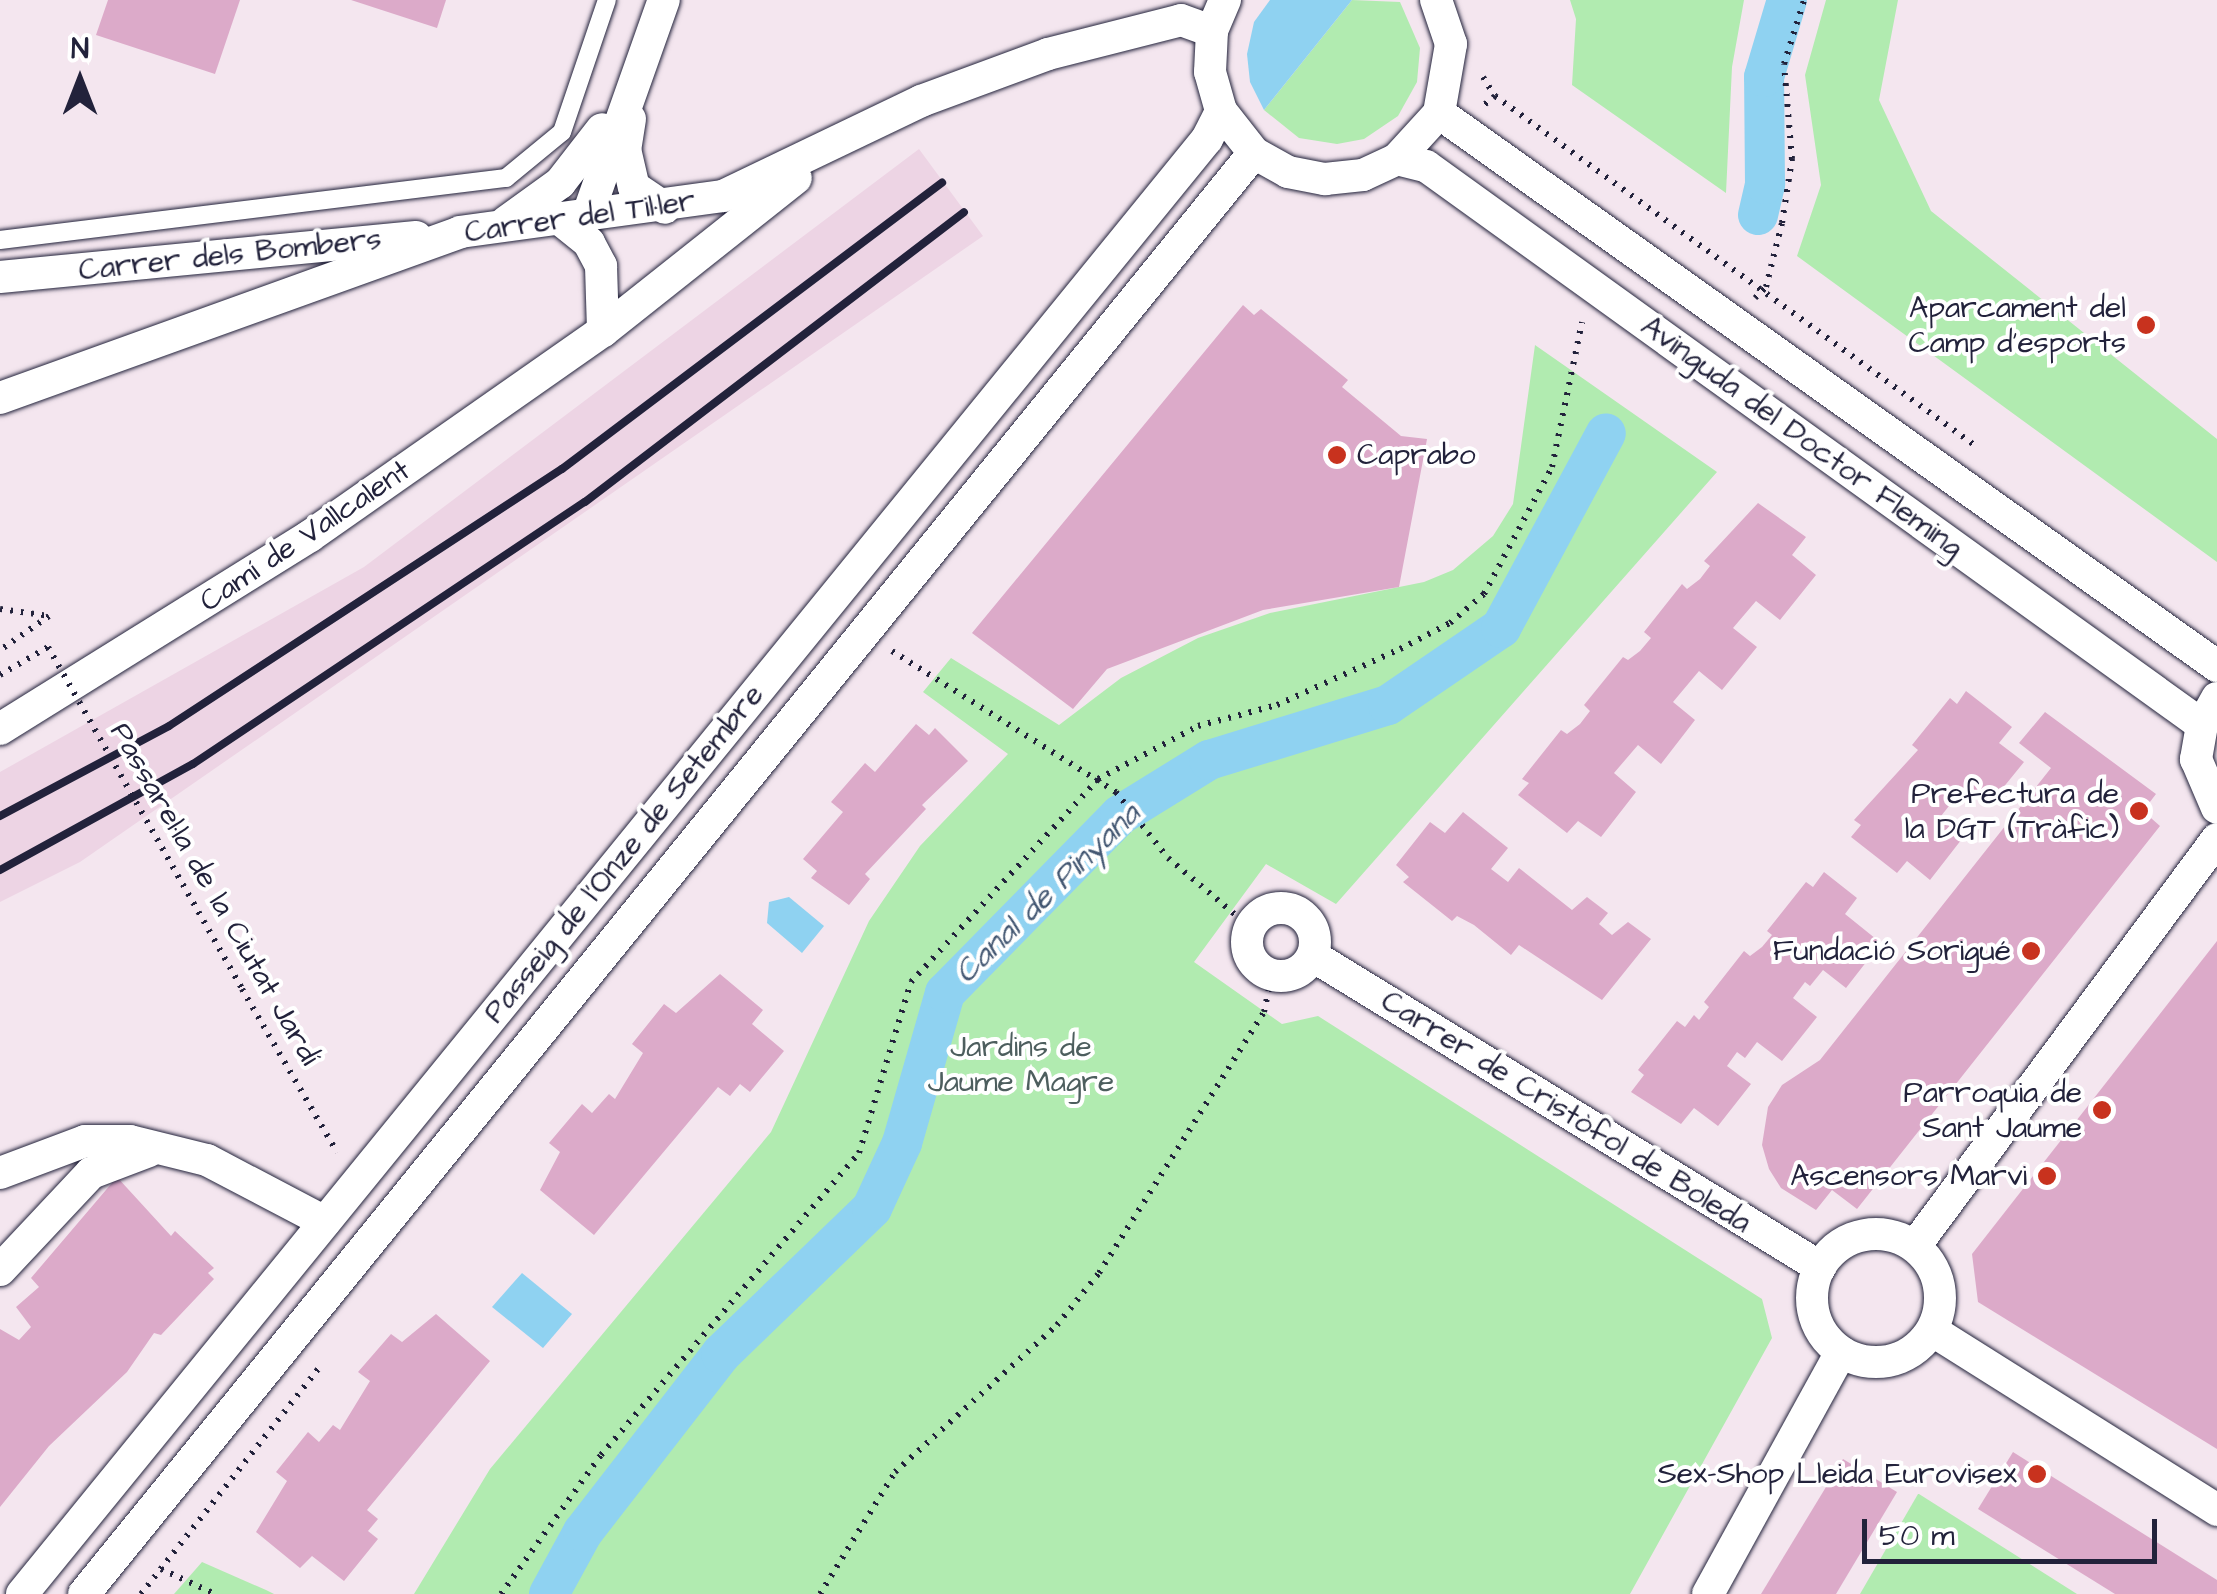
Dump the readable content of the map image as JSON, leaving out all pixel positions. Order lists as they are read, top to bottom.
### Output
{
  "streets": {
    "street": [
      "Carrer del Til·ler",
      "Carrer dels Bombers",
      "Avinguda del Doctor Fleming",
      "Camí de Vallcalent",
      "Passeig de l'Onze de Setembre",
      "Carrer de Cristòfol de Boleda"
    ],
    "path": ["Passarel·la de la Ciutat Jardí"]
  },
  "crossings": [
    ["Carrer del Til·ler", "Carrer dels Bombers"],
    ["Carrer del Til·ler", "Camí de Vallcalent"]
  ],
  "water": ["Canal de Pinyana"],
  "parks": ["Jardins de Jaume Magre"],
  "places": [
    "Aparcament del Camp d'esports",
    "Caprabo",
    "Prefectura de la DGT (Tràfic)",
    "Fundació Sorigué",
    "Parroquia de Sant Jaume",
    "Ascensors Marvi",
    "Sex-Shop Lleida Eurovisex"
  ],
  "scale_bar": "50 m",
  "north": "top"
}
